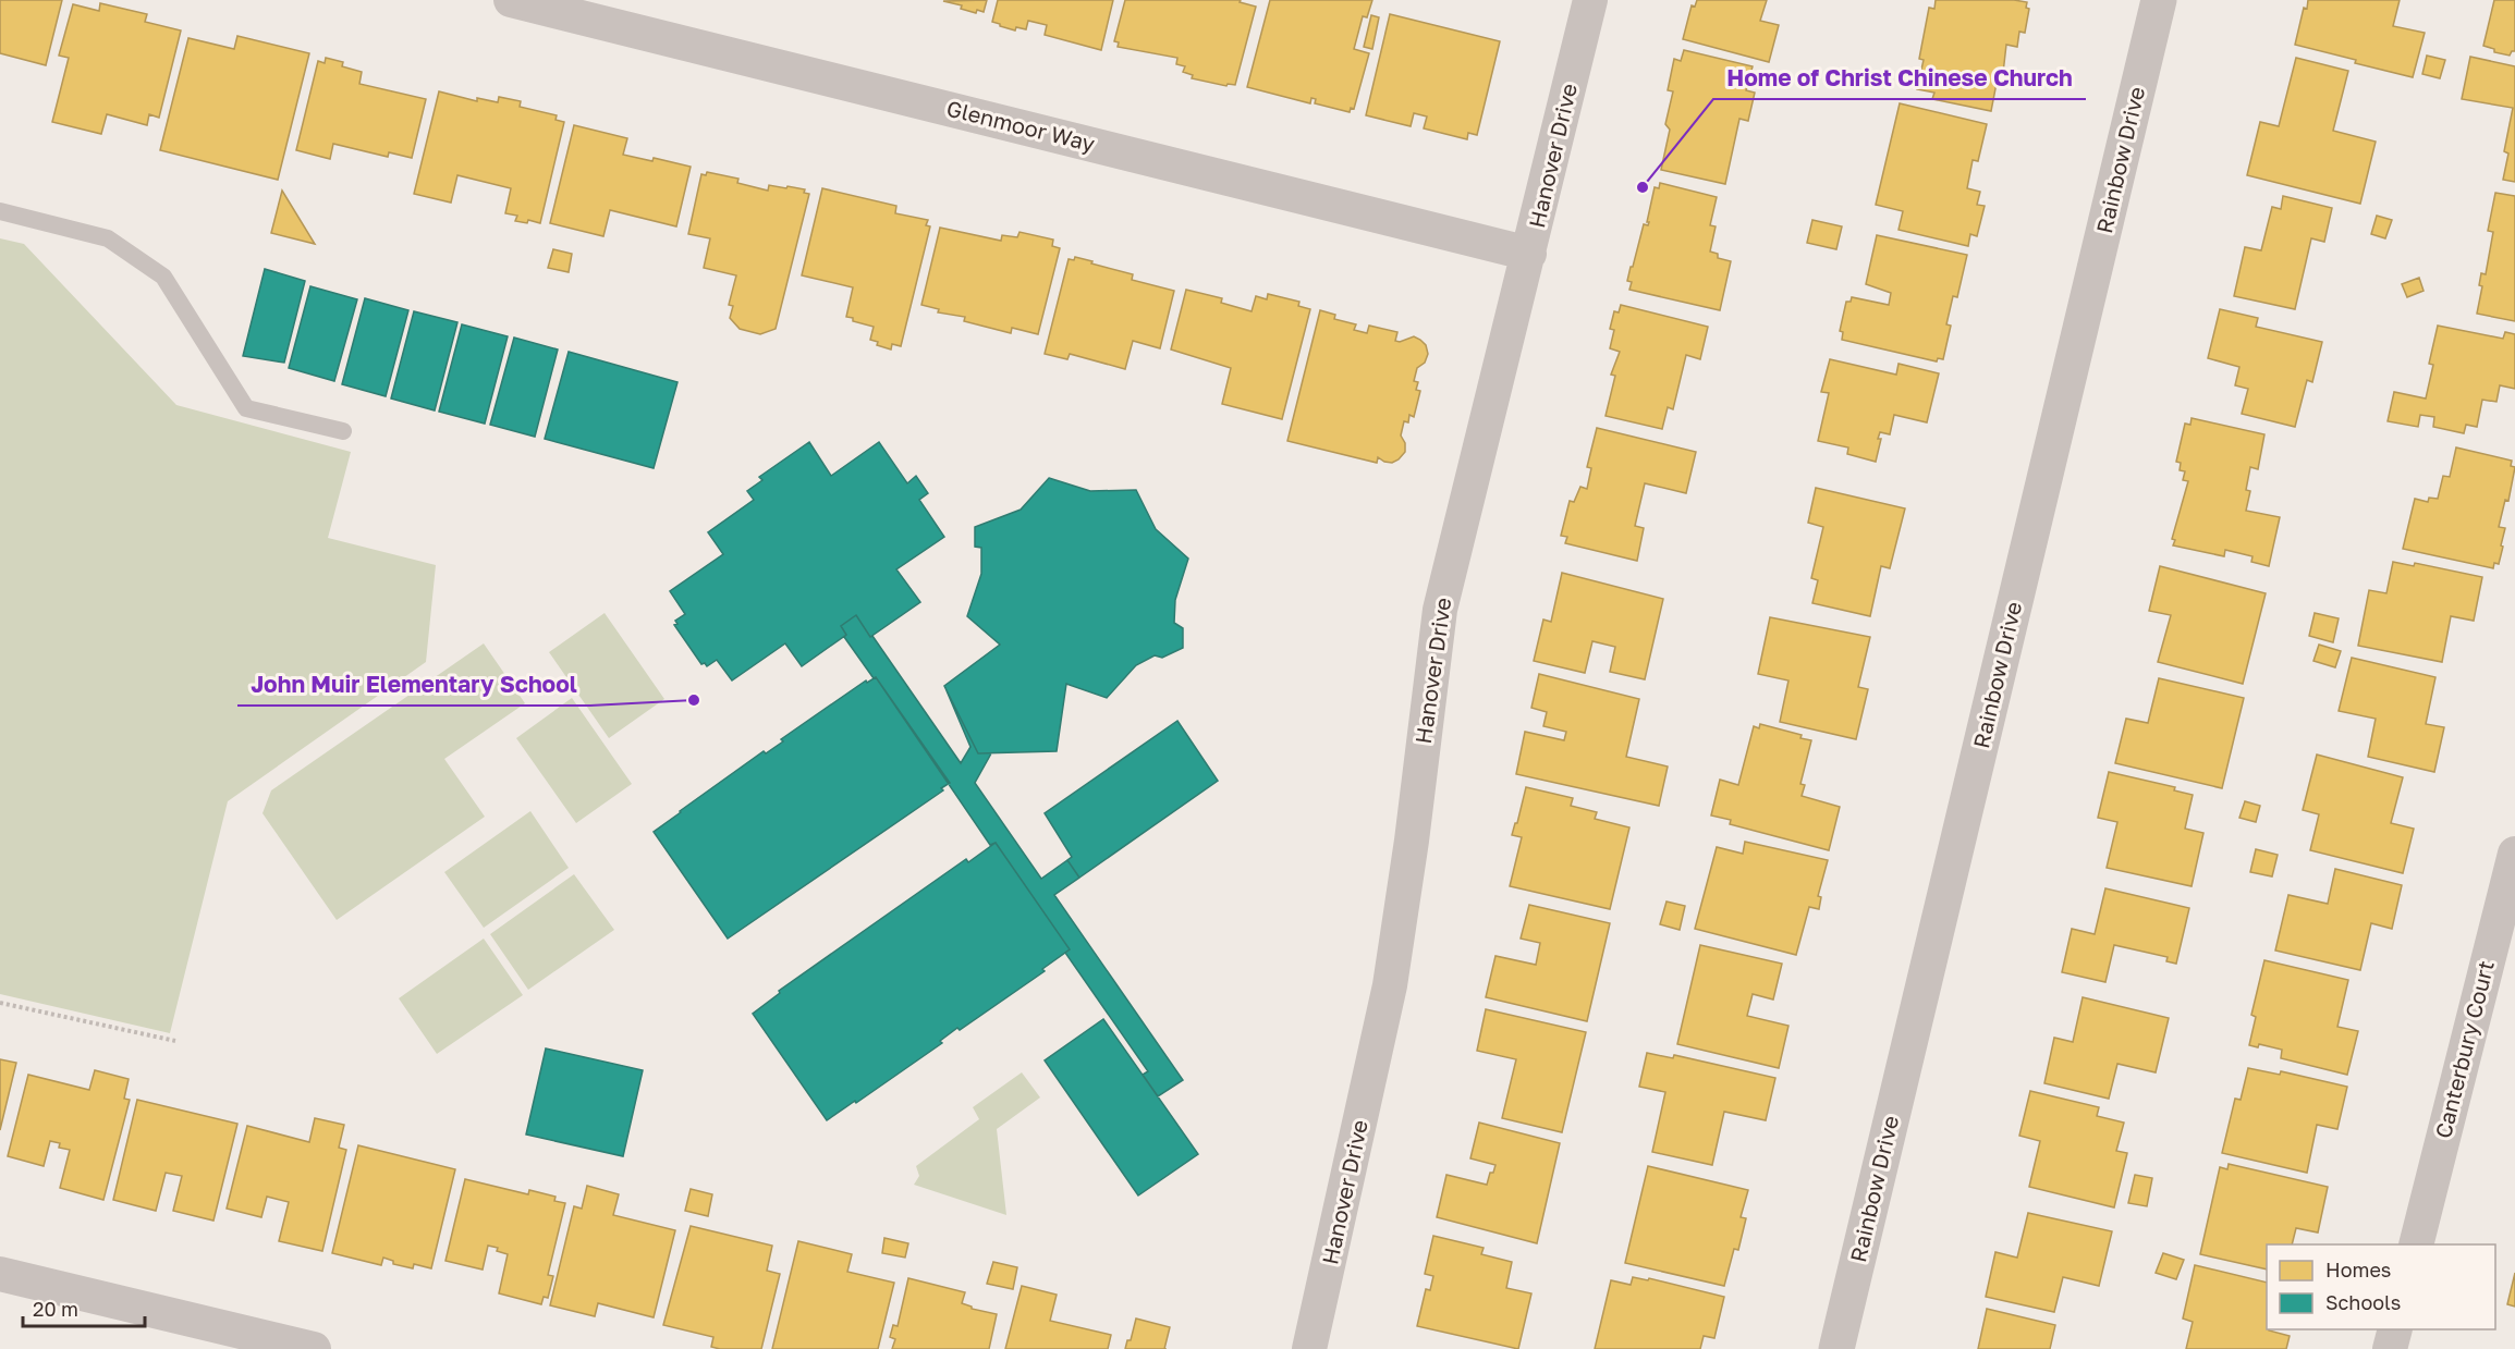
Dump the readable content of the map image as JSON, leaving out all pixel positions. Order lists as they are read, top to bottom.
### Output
{
  "streets": {
    "street": [
      "Glenmoor Way",
      "Hanover Drive",
      "Rainbow Drive",
      "Canterbury Court"
    ]
  },
  "crossings": [
    ["Glenmoor Way", "Hanover Drive"]
  ],
  "places": ["Home of Christ Chinese Church", "John Muir Elementary School"],
  "legend": ["Homes", "Schools"],
  "scale_bar": "20 m"
}
